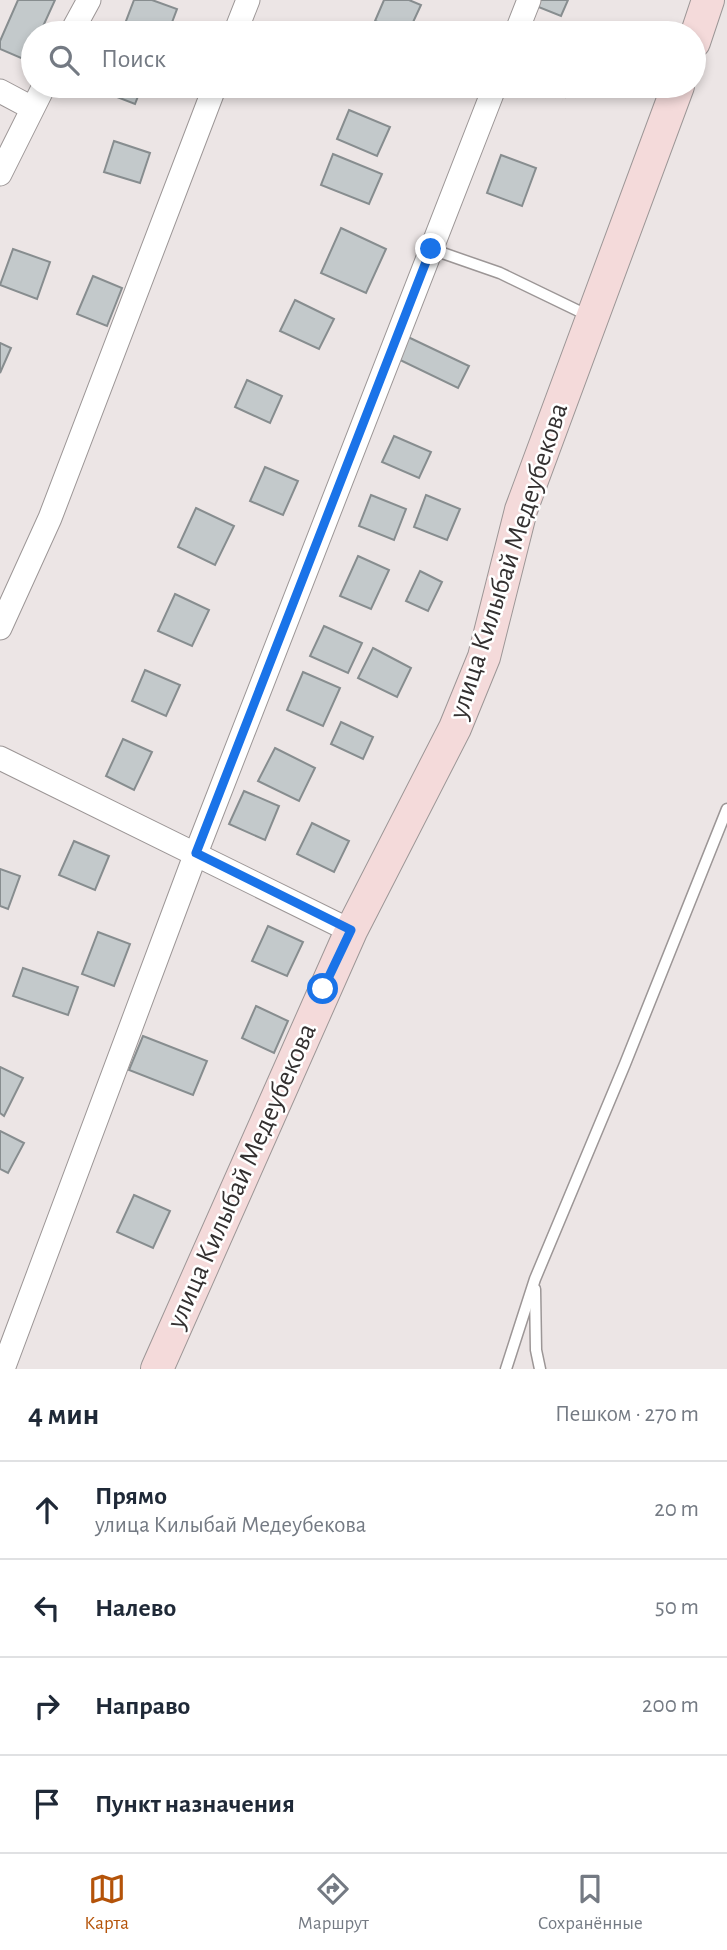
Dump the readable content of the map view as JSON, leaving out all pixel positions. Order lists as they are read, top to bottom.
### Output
{
  "streets": {
    "main road": ["улица Килыбай Медеубекова"]
  },
  "page": {
    "search": "Поиск",
    "heading": ["4 мин", "Пешком · 270 m"],
    "list": [
      ["Прямо", "улица Килыбай Медеубекова", "20 m"],
      ["Налево", "50 m"],
      ["Направо", "200 m"],
      "Пункт назначения"
    ],
    "nav": ["Карта", "Маршрут", "Сохранённые"]
  }
}
